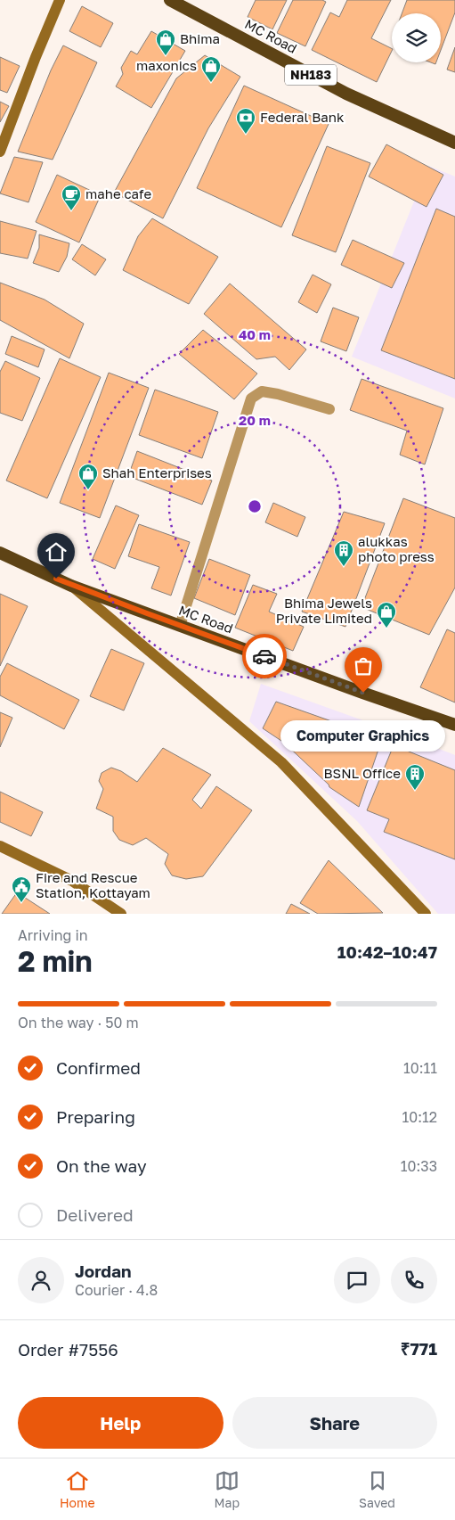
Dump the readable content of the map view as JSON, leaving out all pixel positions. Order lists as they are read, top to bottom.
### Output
{
  "streets": {
    "highway": ["MC Road", "NH183"]
  },
  "places": {
    "shop": [
      "Bhima",
      "maxonics",
      "Shah Enterprises",
      "Bhima Jewels Private Limited"
    ],
    "bank": ["Federal Bank"],
    "cafe": ["mahe cafe"],
    "building": ["alukkas photo press", "BSNL Office"],
    "other": ["Computer Graphics"],
    "public building": ["Fire and Rescue Station, Kottayam"]
  },
  "page": {
    "bubble": "Computer Graphics",
    "heading": ["2 min", "Arriving in", "10:42–10:47"],
    "panel": [
      "Jordan",
      "Courier · 4.8",
      "Order #7556",
      "₹771"
    ],
    "bar": "On the way · 50 m",
    "list": [
      ["Confirmed", "10:11"],
      ["Preparing", "10:12"],
      ["On the way", "10:33"],
      "Delivered"
    ],
    "buttons": ["Help", "Share"],
    "tabs": ["Home", "Map", "Saved"]
  },
  "rings": ["40 m", "20 m"]
}
